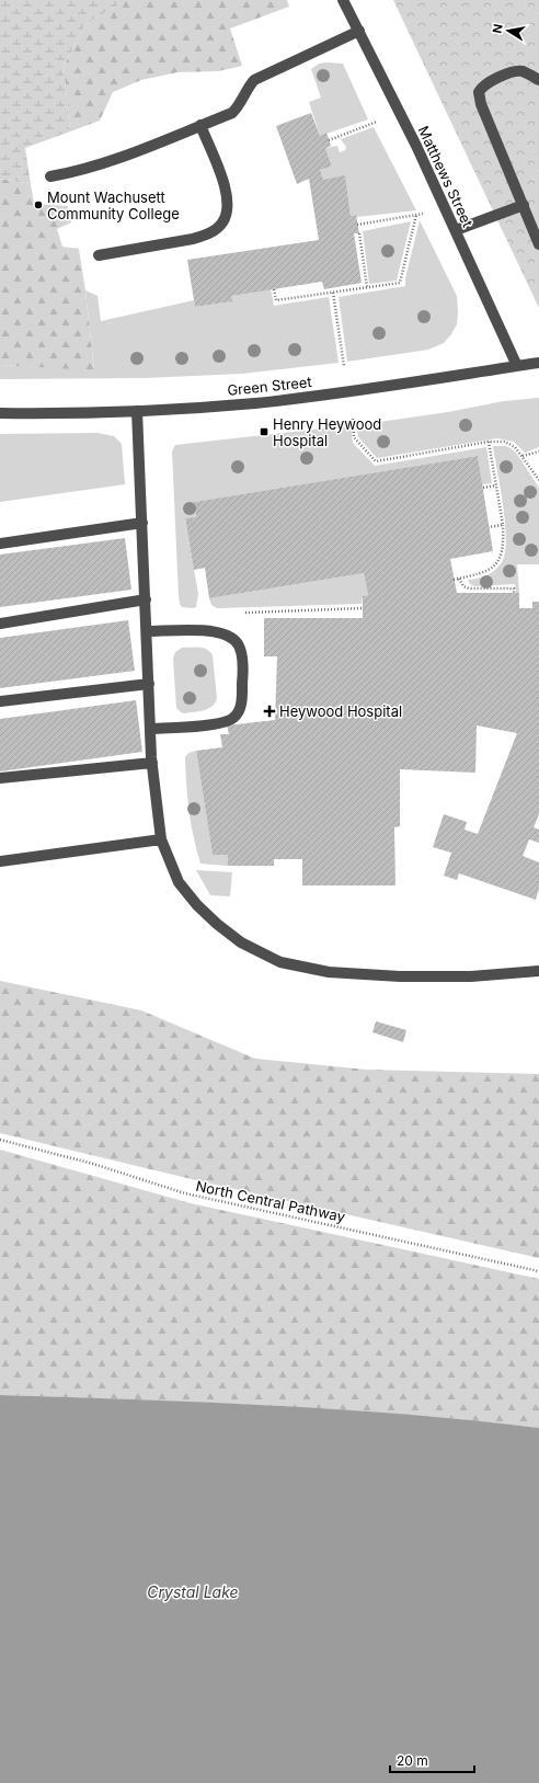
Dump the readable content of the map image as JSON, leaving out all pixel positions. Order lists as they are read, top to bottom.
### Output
{
  "streets": {
    "street": ["Matthews Street", "Green Street"],
    "path": ["North Central Pathway"]
  },
  "crossings": [
    ["Matthews Street", "Green Street"]
  ],
  "water": ["Crystal Lake"],
  "places": {
    "other": ["Mount Wachusett Community College"],
    "transit": ["Henry Heywood Hospital"],
    "health": ["Heywood Hospital"]
  },
  "scale_bar": "20 m",
  "north": "left"
}
